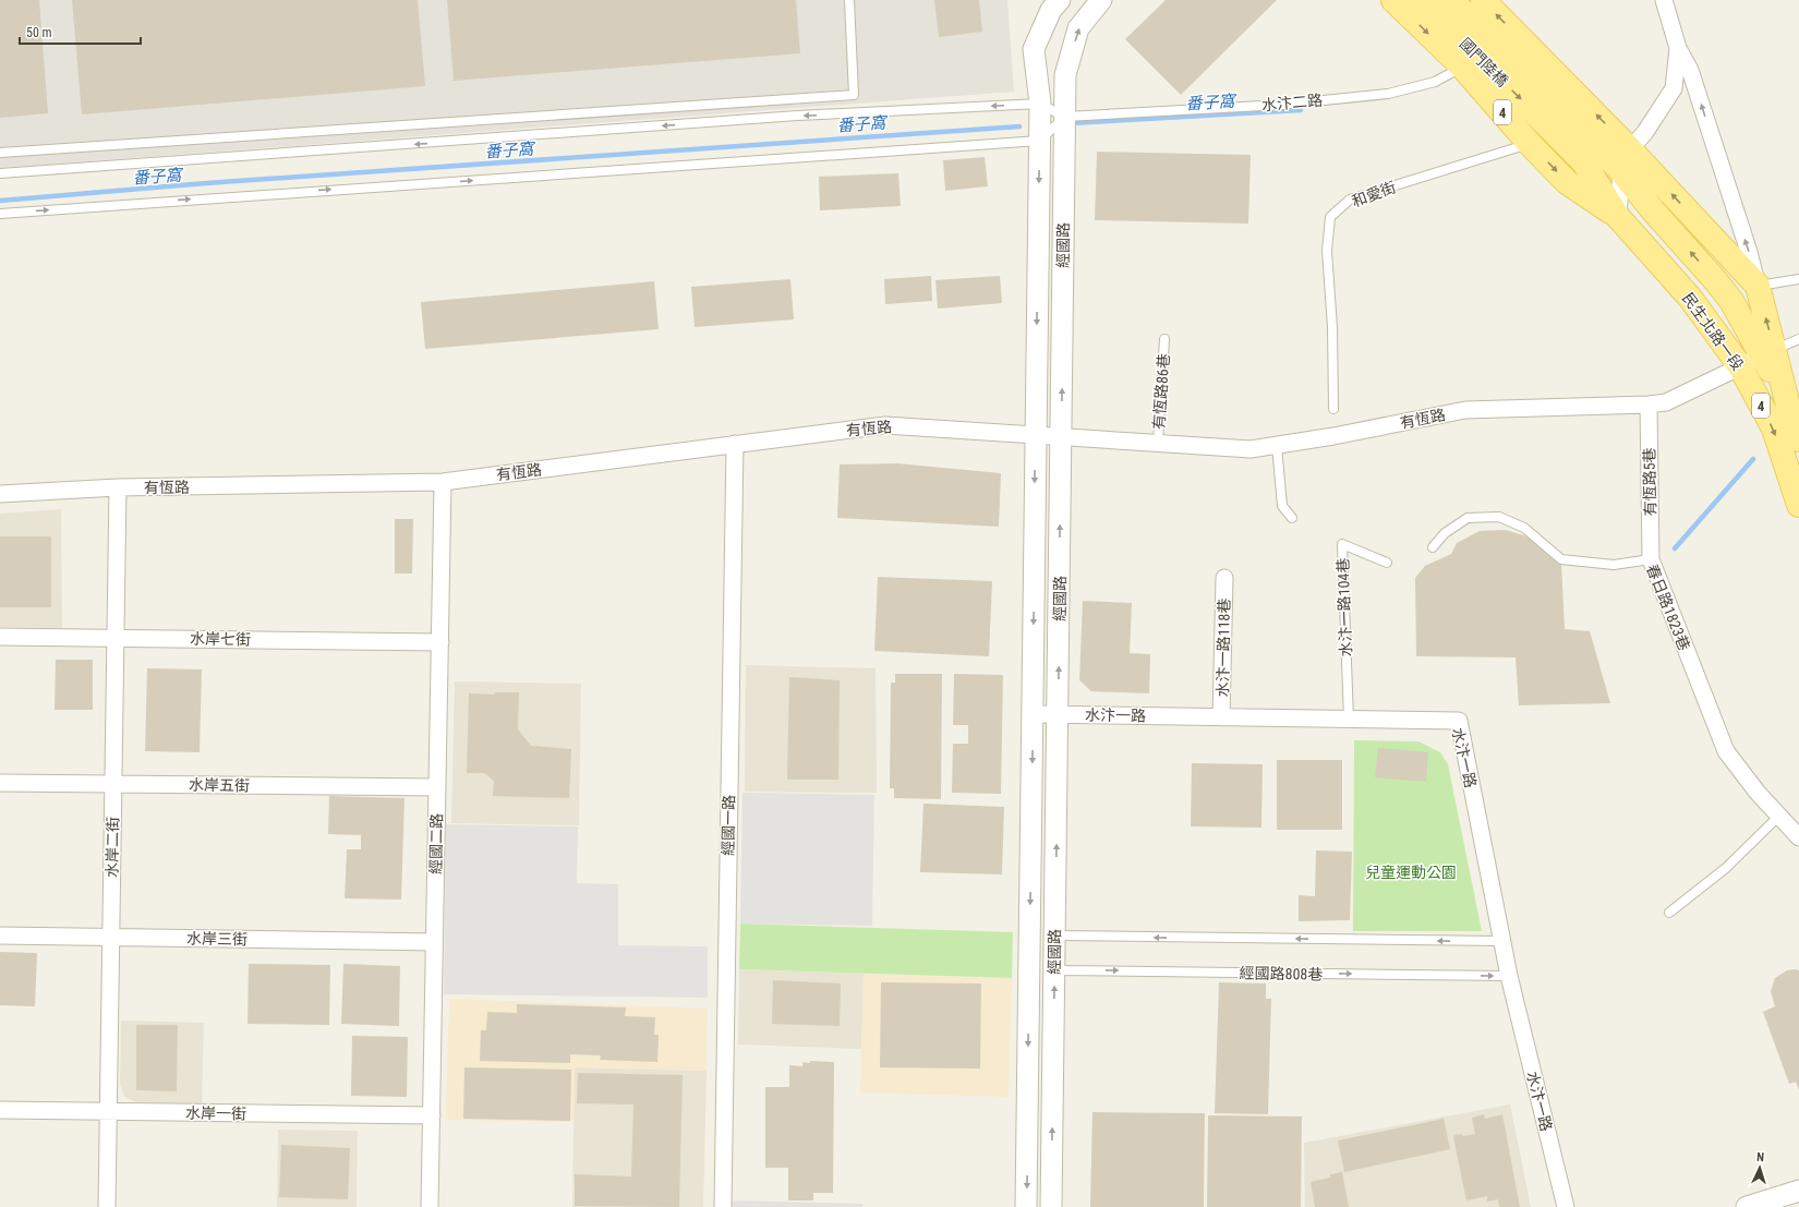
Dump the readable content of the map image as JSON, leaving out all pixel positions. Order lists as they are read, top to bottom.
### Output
{
  "streets": {
    "main road": ["國門陸橋", "4", "民生北路一段"],
    "street": [
      "經國路",
      "有恆路",
      "有恆路5巷",
      "春日路1823巷",
      "水岸七街",
      "水汴一路118巷",
      "水汴一路",
      "水岸五街",
      "經國一路",
      "經國二路",
      "水岸二街",
      "水岸三街",
      "水岸一街"
    ],
    "lane": [
      "水汴二路",
      "和愛街",
      "有恆路86巷",
      "水汴一路104巷",
      "經國路808巷"
    ]
  },
  "crossings": [
    ["國門陸橋", "4"],
    ["國門陸橋", "民生北路一段"],
    ["水汴二路", "4"],
    ["水汴二路", "經國路"],
    ["4", "和愛街"],
    ["4", "民生北路一段"],
    ["4", "有恆路"],
    ["經國路", "有恆路"],
    ["經國路", "水汴一路"],
    ["經國路", "經國路808巷"],
    ["民生北路一段", "有恆路"],
    ["有恆路86巷", "有恆路"],
    ["有恆路", "有恆路5巷"],
    ["有恆路", "經國一路"],
    ["有恆路", "經國二路"],
    ["有恆路", "水岸二街"],
    ["有恆路5巷", "春日路1823巷"],
    ["水汴一路104巷", "水汴一路"],
    ["水岸七街", "經國二路"],
    ["水岸七街", "水岸二街"],
    ["水汴一路118巷", "水汴一路"],
    ["水汴一路", "經國路808巷"],
    ["水岸五街", "經國二路"],
    ["水岸五街", "水岸二街"],
    ["經國二路", "水岸三街"],
    ["經國二路", "水岸一街"],
    ["水岸二街", "水岸三街"],
    ["水岸二街", "水岸一街"]
  ],
  "water": ["番子窩"],
  "parks": ["兒童運動公園"],
  "scale_bar": "50 m",
  "north": "top"
}
